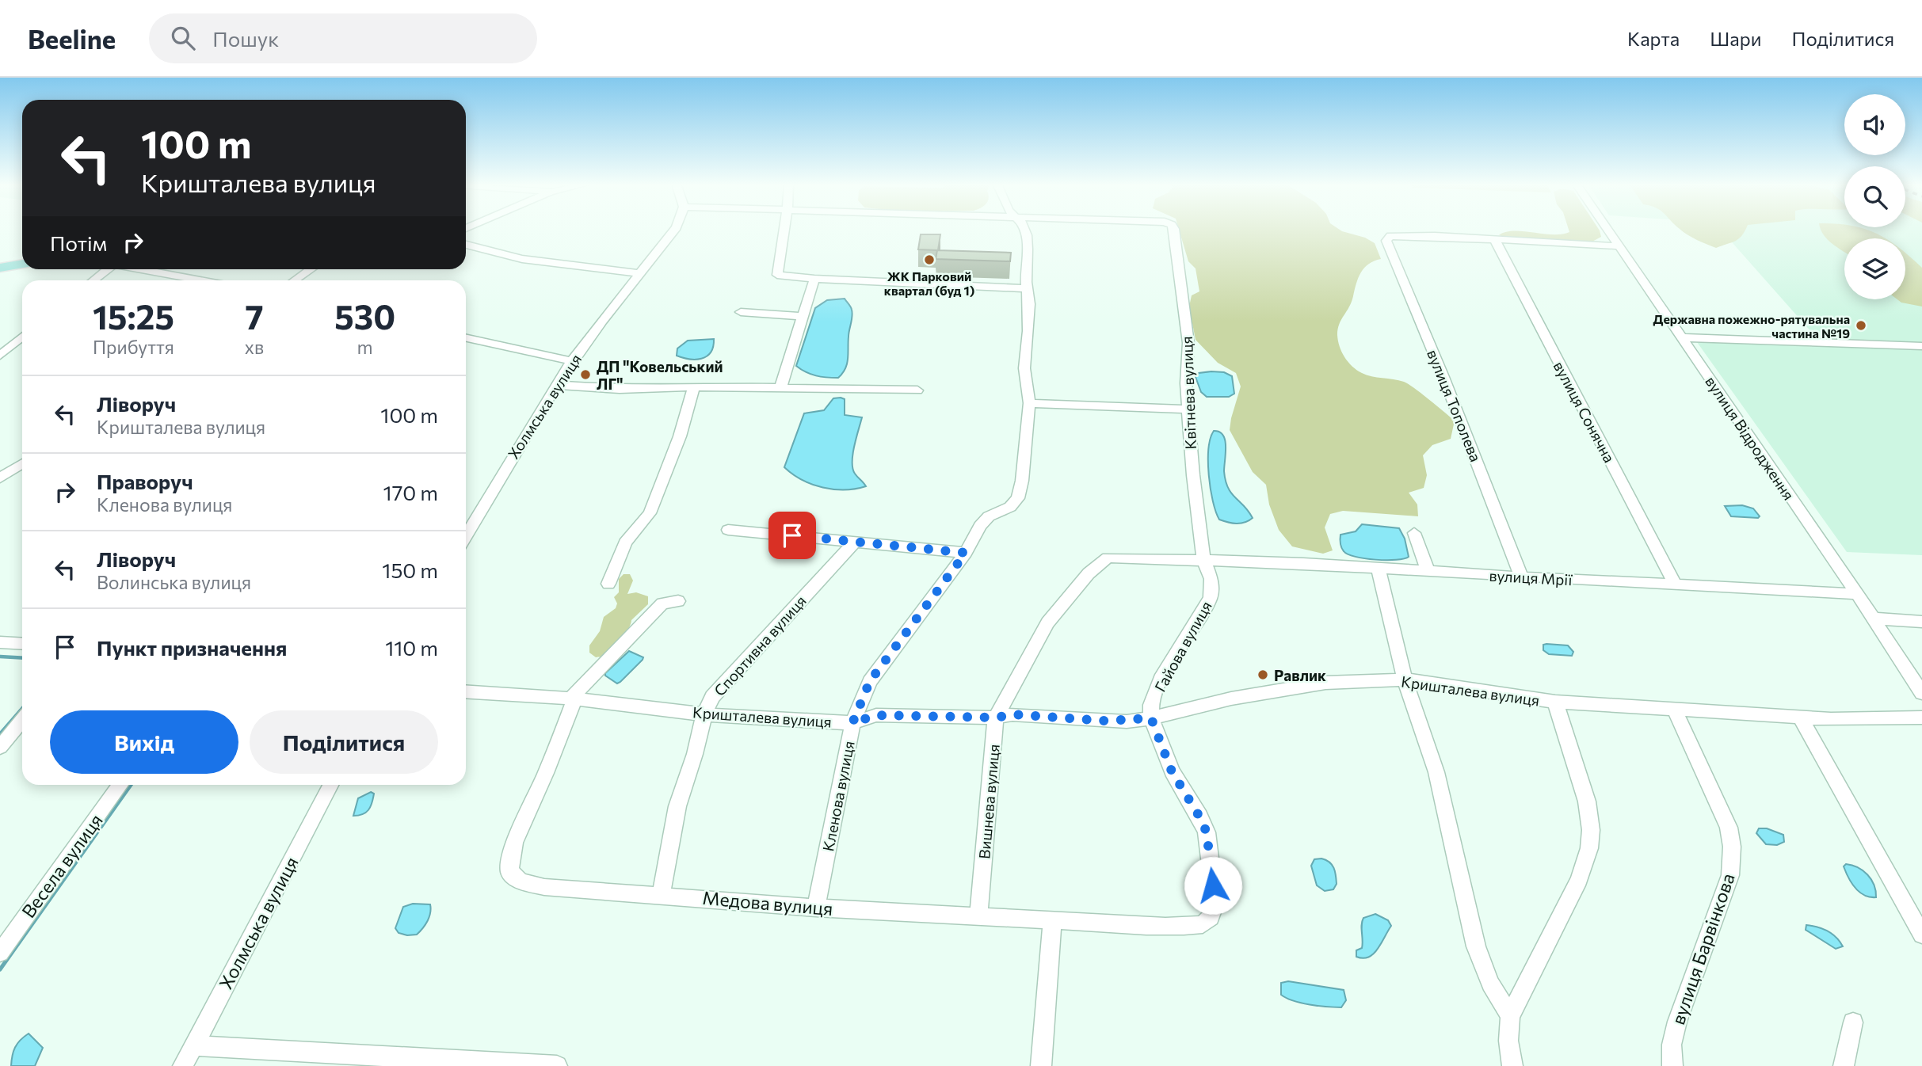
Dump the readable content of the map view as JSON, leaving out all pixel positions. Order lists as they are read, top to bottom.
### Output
{
  "streets": {
    "street": [
      "Квітнева вулиця",
      "вулиця Тополева",
      "Холмська вулиця",
      "вулиця Сонячна",
      "вулиця Відродження",
      "вулиця Мрії",
      "Спортивна вулиця",
      "Гайова вулиця",
      "Кришталева вулиця",
      "Кленова вулиця",
      "Вишнева вулиця",
      "Весела вулиця",
      "Медова вулиця",
      "вулиця Барвінкова"
    ]
  },
  "crossings": [
    ["Квітнева вулиця", "вулиця Мрії"],
    ["Квітнева вулиця", "Гайова вулиця"],
    ["вулиця Тополева", "вулиця Сонячна"],
    ["вулиця Тополева", "вулиця Мрії"],
    ["вулиця Сонячна", "вулиця Мрії"],
    ["вулиця Відродження", "вулиця Мрії"],
    ["вулиця Мрії", "Гайова вулиця"],
    ["вулиця Мрії", "Вишнева вулиця"],
    ["Спортивна вулиця", "Кришталева вулиця"],
    ["Спортивна вулиця", "Медова вулиця"],
    ["Гайова вулиця", "Кришталева вулиця"],
    ["Гайова вулиця", "Медова вулиця"],
    ["Кришталева вулиця", "Кленова вулиця"],
    ["Кришталева вулиця", "Вишнева вулиця"],
    ["Кришталева вулиця", "Медова вулиця"],
    ["Кришталева вулиця", "вулиця Барвінкова"],
    ["Кленова вулиця", "Медова вулиця"],
    ["Вишнева вулиця", "Медова вулиця"]
  ],
  "places": [
    "ЖК Парковий квартал (буд 1)",
    "Державна пожежно-рятувальна частина №19",
    "ДП \"Ковельський ЛГ\"",
    "Равлик"
  ],
  "page": {
    "header": "Beeline",
    "search": "Пошук",
    "nav": ["Карта", "Шари", "Поділитися"],
    "turn": ["100 m", "Кришталева вулиця"],
    "then": "Потім",
    "eta": [
      "15:25",
      "Прибуття",
      "7",
      "хв",
      "530",
      "m"
    ],
    "list": [
      {
        "name": "Ліворуч",
        "note": "Кришталева вулиця",
        "value": "100 m"
      },
      {
        "name": "Праворуч",
        "note": "Кленова вулиця",
        "value": "170 m"
      },
      {
        "name": "Ліворуч",
        "note": "Волинська вулиця",
        "value": "150 m"
      },
      {
        "name": "Пункт призначення",
        "value": "110 m"
      }
    ],
    "buttons": ["Вихід", "Поділитися"]
  }
}
